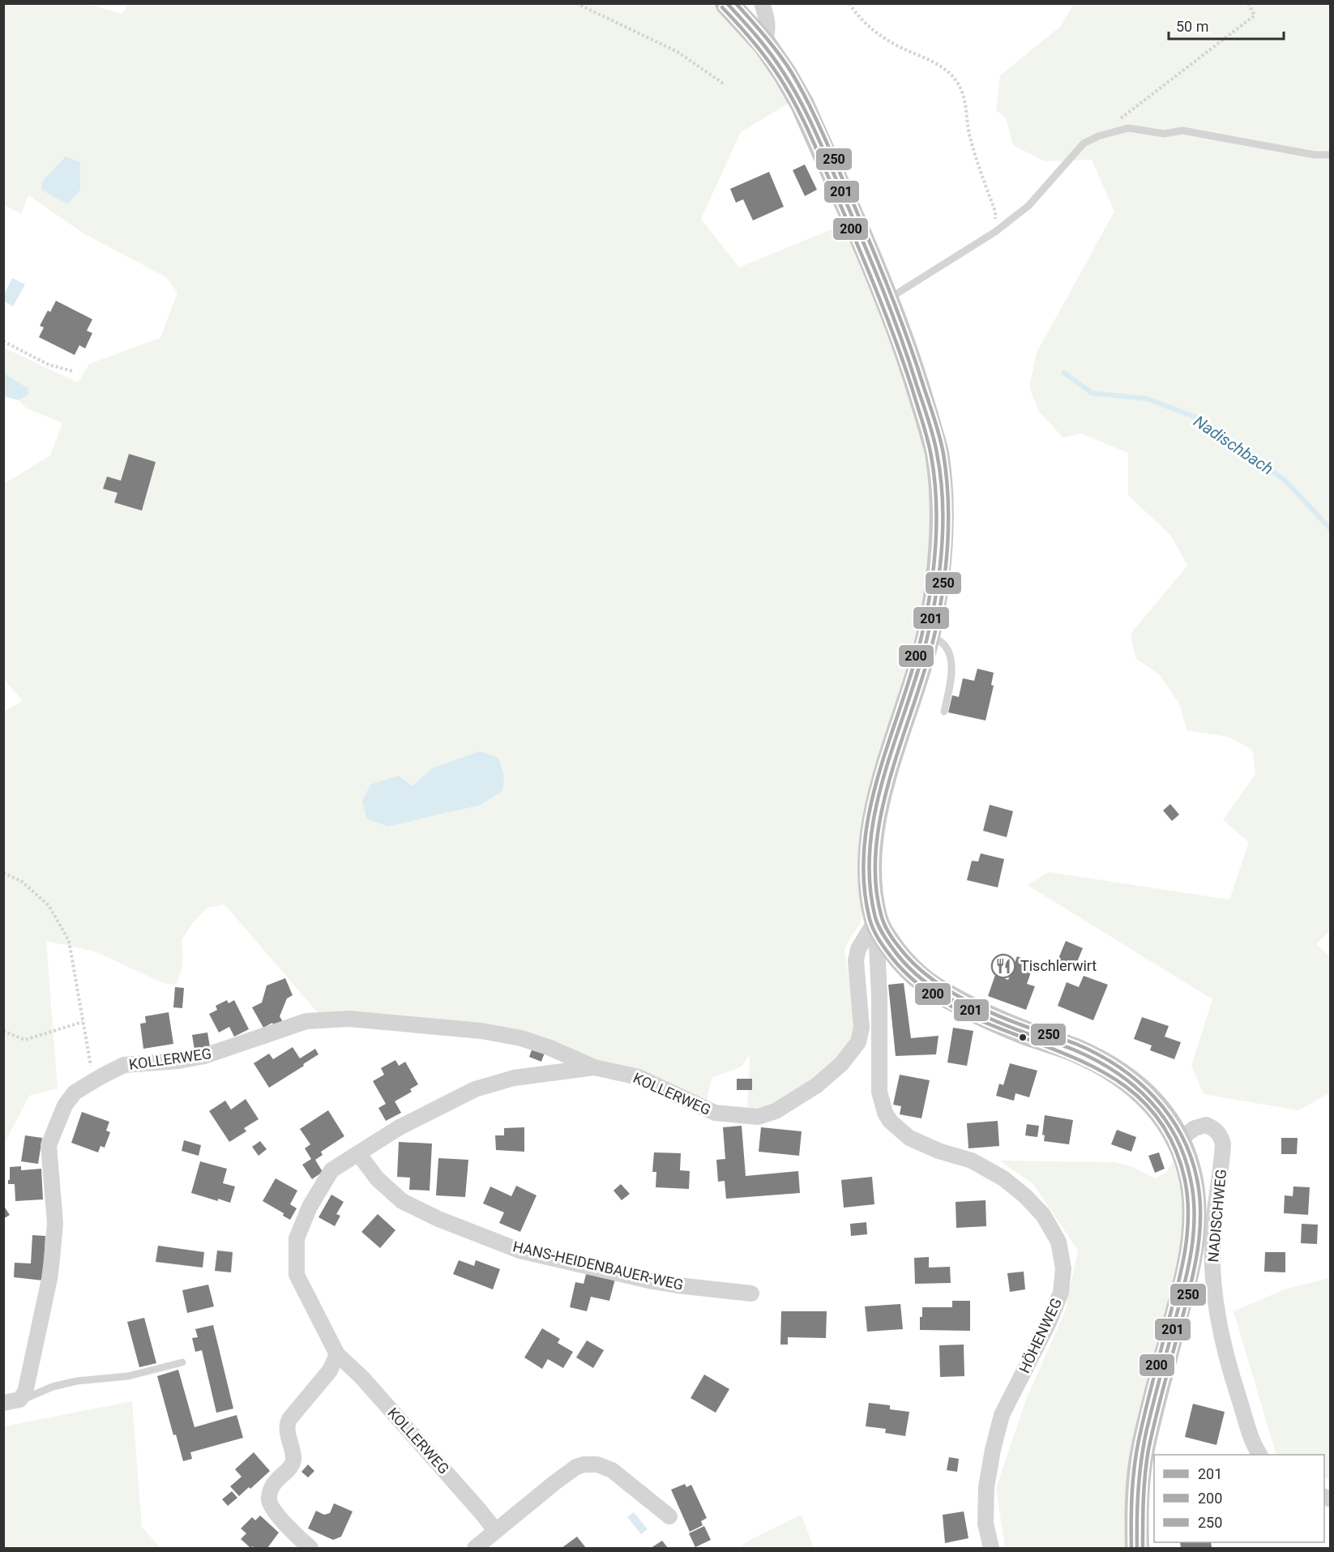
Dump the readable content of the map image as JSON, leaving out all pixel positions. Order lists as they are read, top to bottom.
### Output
{
  "streets": {
    "street": [
      "KOLLERWEG",
      "NADISCHWEG",
      "HANS-HEIDENBAUER-WEG",
      "HÖHENWEG"
    ]
  },
  "crossings": [
    ["KOLLERWEG", "HANS-HEIDENBAUER-WEG"],
    ["KOLLERWEG", "HÖHENWEG"]
  ],
  "water": ["Nadischbach"],
  "places": {
    "restaurant": ["Tischlerwirt"]
  },
  "lines": ["transit line 201", "transit line 250", "transit line 200"],
  "legend": ["201", "200", "250"],
  "scale_bar": "50 m"
}
